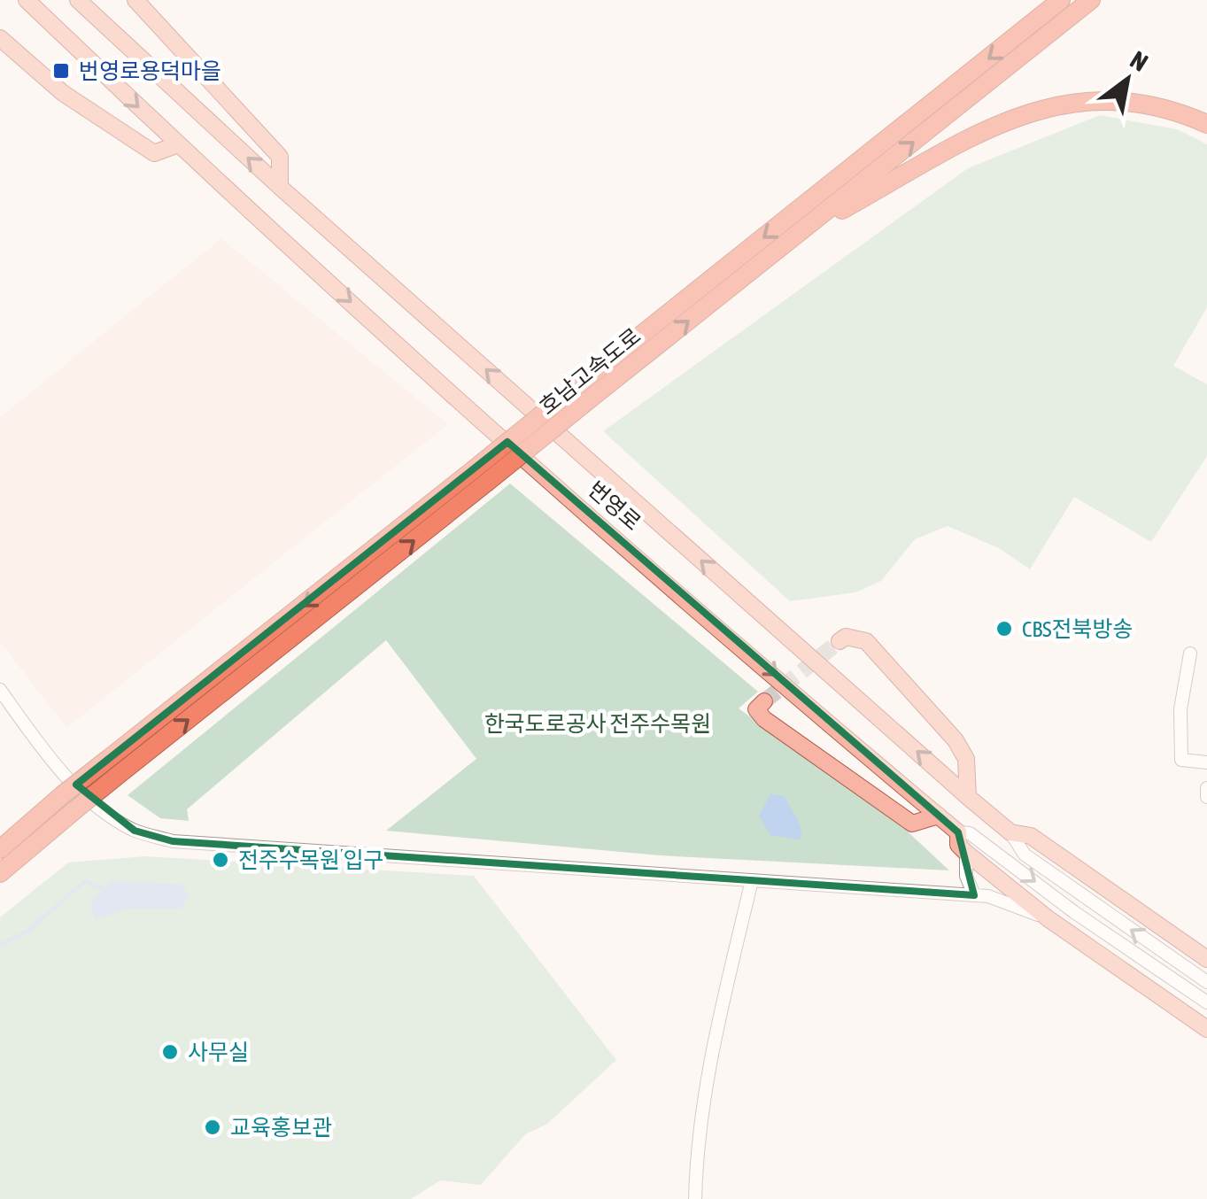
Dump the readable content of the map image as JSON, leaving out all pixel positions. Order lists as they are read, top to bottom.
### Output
{
  "streets": {
    "highway": ["호남고속도로"],
    "main road": ["번영로"]
  },
  "parks": ["한국도로공사 전주수목원"],
  "places": {
    "transit": ["번영로용덕마을"],
    "other": [
      "CBS전북방송",
      "전주수목원 입구",
      "사무실",
      "교육홍보관"
    ]
  },
  "north": "top right"
}
